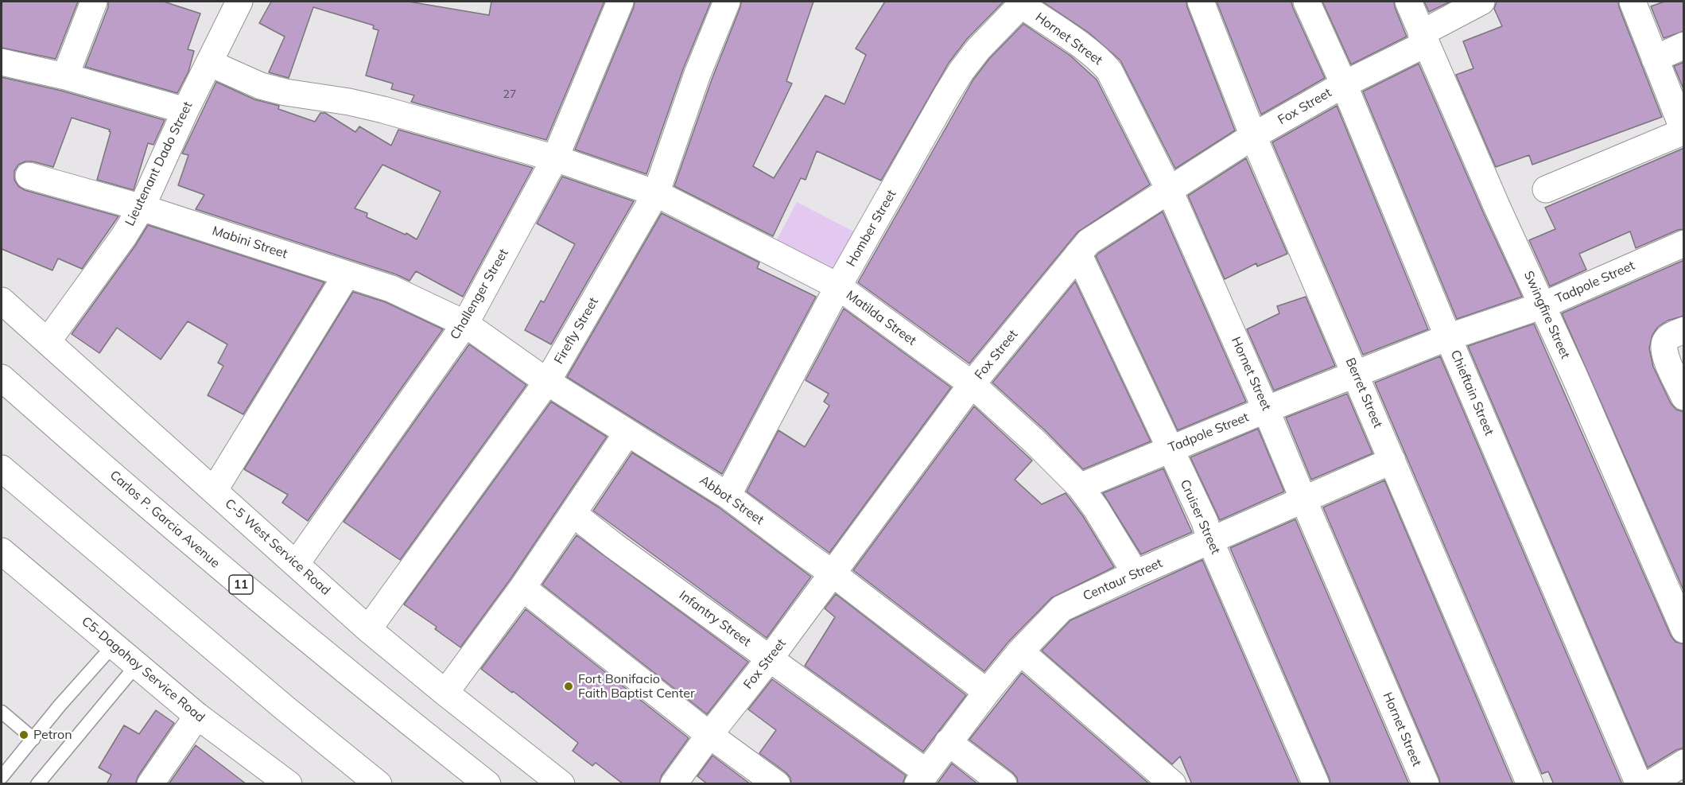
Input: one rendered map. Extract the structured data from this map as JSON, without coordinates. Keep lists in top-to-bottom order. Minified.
{"streets":{"street":["Hornet Street","Fox Street","Lieutenant Dado Street","Homber Street","Mabini Street","Tadpole Street","Challenger Street","Swingfire Street","Matilda Street","Firefly Street","Berret Street","Chieftain Street","Abbot Street","Cruiser Street","Carlos P. Garcia Avenue","C-5 West Service Road","Centaur Street","11","Infantry Street","C5-Dagohoy Service Road"]},"crossings":[["Hornet Street","Fox Street"],["Hornet Street","Homber Street"],["Hornet Street","Tadpole Street"],["Hornet Street","Centaur Street"],["Fox Street","Swingfire Street"],["Fox Street","Matilda Street"],["Fox Street","Berret Street"],["Fox Street","Chieftain Street"],["Fox Street","Abbot Street"],["Fox Street","Cruiser Street"],["Fox Street","Infantry Street"],["Lieutenant Dado Street","Mabini Street"],["Lieutenant Dado Street","Matilda Street"],["Lieutenant Dado Street","C-5 West Service Road"],["Homber Street","Matilda Street"],["Homber Street","Abbot Street"],["Mabini Street","Challenger Street"],["Mabini Street","Abbot Street"],["Tadpole Street","Swingfire Street"],["Tadpole Street","Matilda Street"],["Tadpole Street","Berret Street"],["Tadpole Street","Chieftain Street"],["Tadpole Street","Cruiser Street"],["Challenger Street","Matilda Street"],["Challenger Street","Abbot Street"],["Challenger Street","C-5 West Service Road"],["Matilda Street","Firefly Street"],["Matilda Street","Centaur Street"],["Firefly Street","Abbot Street"],["Firefly Street","C-5 West Service Road"],["Berret Street","Centaur Street"],["Abbot Street","Centaur Street"],["Cruiser Street","Centaur Street"],["Centaur Street","Infantry Street"]],"places":["Fort Bonifacio Faith Baptist Center","Petron"],"house_numbers":["27"]}
